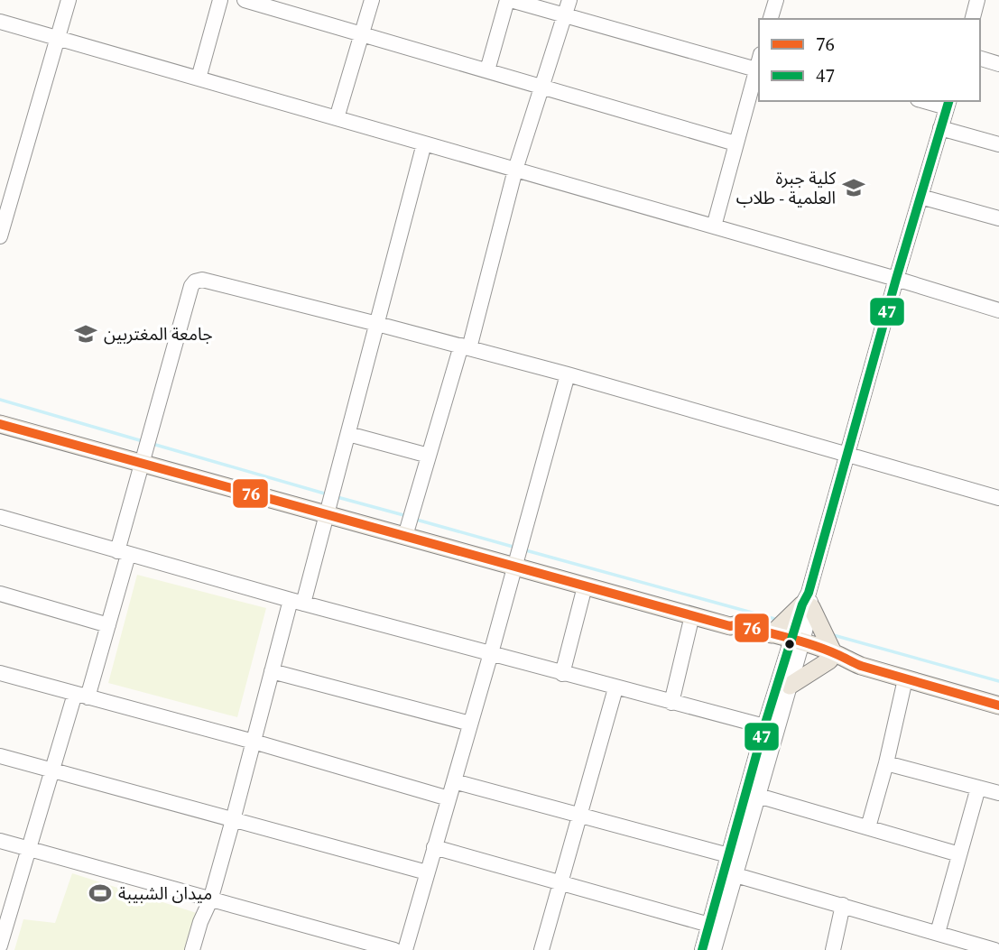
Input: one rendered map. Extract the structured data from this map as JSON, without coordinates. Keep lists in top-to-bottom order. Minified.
{"places":{"school or university":["كلية جبرة العلمية - طلاب","جامعة المغتربين"],"sports":["ميدان الشبيبة"]},"lines":["transit line 47","transit line 76"],"legend":["76","47"]}
